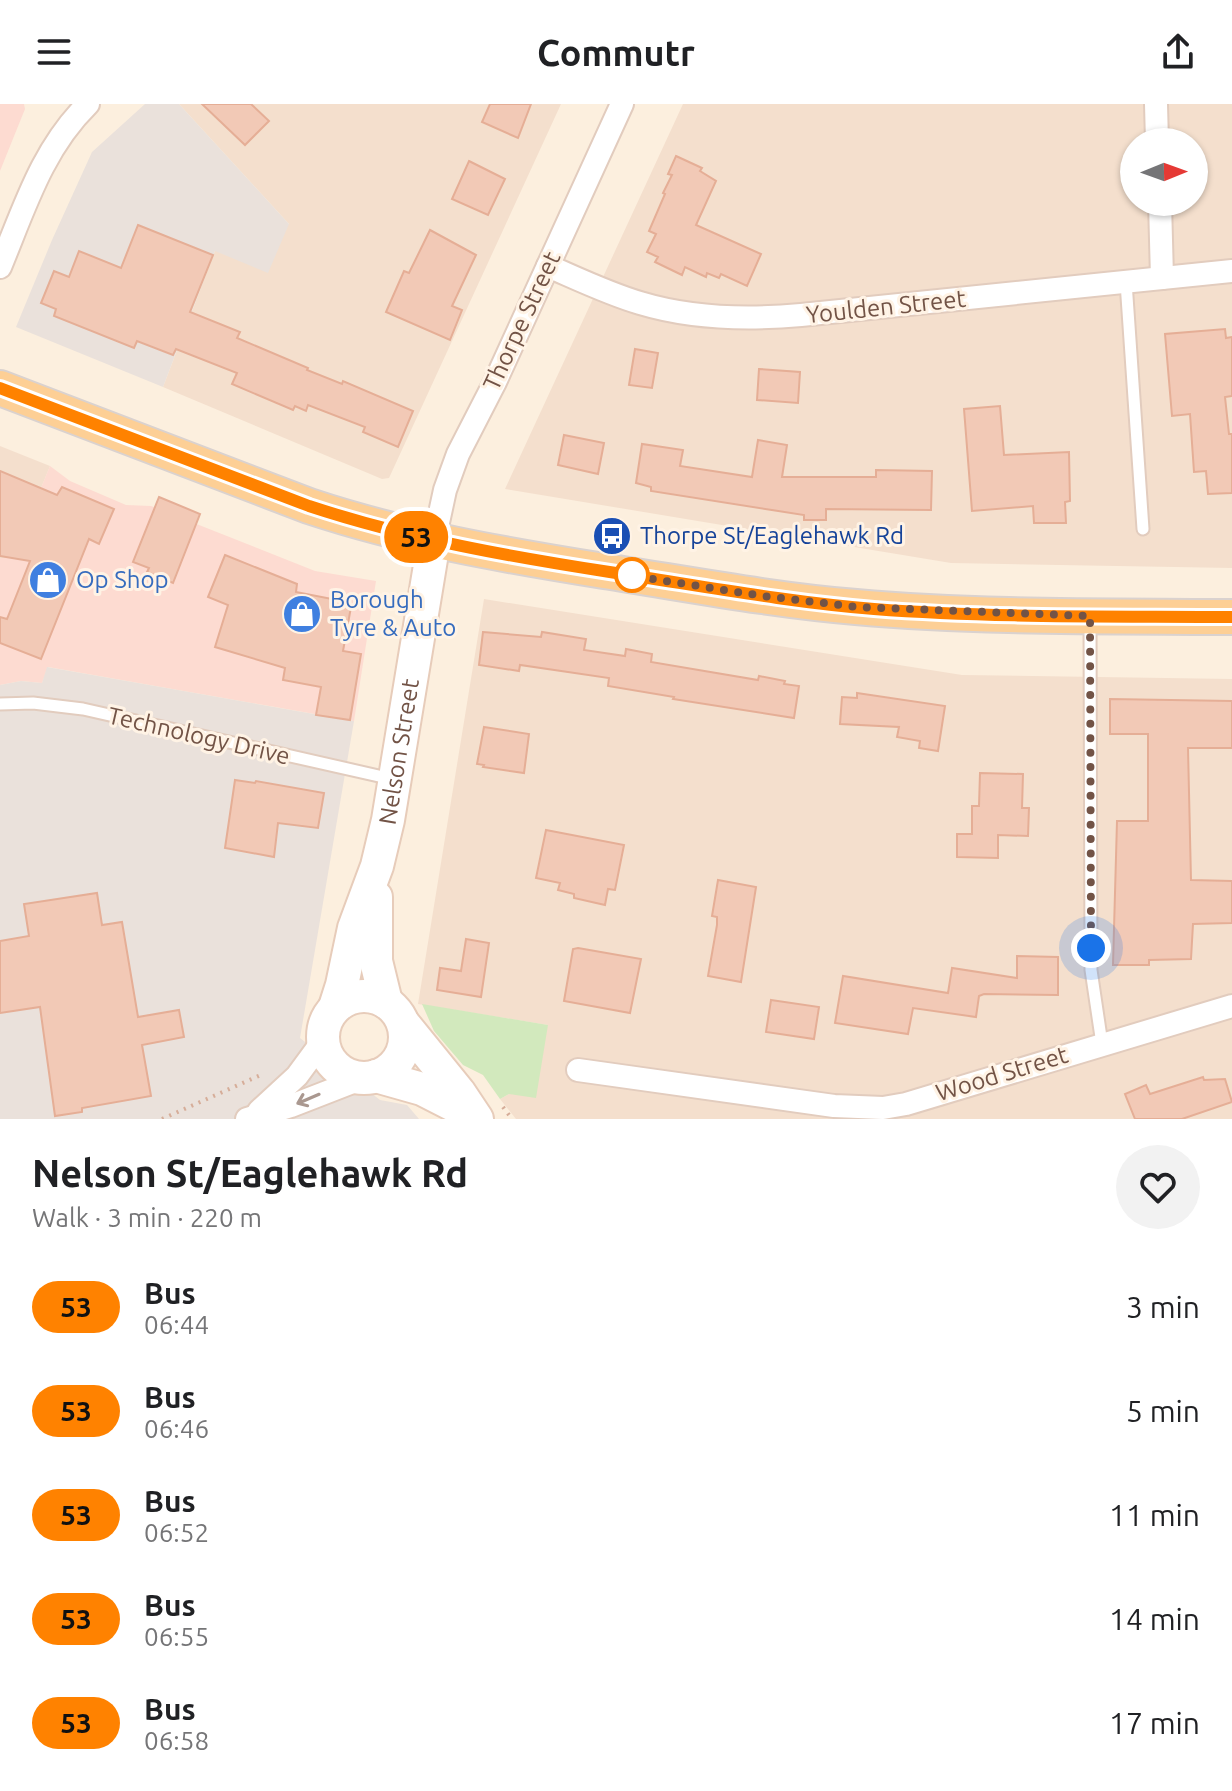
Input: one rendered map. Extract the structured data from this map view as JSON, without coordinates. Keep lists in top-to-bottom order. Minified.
{"streets":{"street":["Youlden Street","Thorpe Street","Nelson Street","Wood Street"],"lane":["Technology Drive"]},"crossings":[["Youlden Street","Thorpe Street"],["Thorpe Street","Nelson Street"],["Technology Drive","Nelson Street"]],"places":{"bus stop":["Thorpe St/Eaglehawk Rd"],"shop":["Op Shop","Borough Tyre & Auto"]},"lines":["bus line 53"],"north":"right","page":{"header":"Commutr","on_map":"53","heading":["Nelson St/Eaglehawk Rd","Walk · 3 min · 220 m"],"list":[{"mark":"53","name":"Bus","note":"06:44","value":"3 min"},{"mark":"53","name":"Bus","note":"06:46","value":"5 min"},{"mark":"53","name":"Bus","note":"06:52","value":"11 min"},{"mark":"53","name":"Bus","note":"06:55","value":"14 min"},{"mark":"53","name":"Bus","note":"06:58","value":"17 min"}]}}
